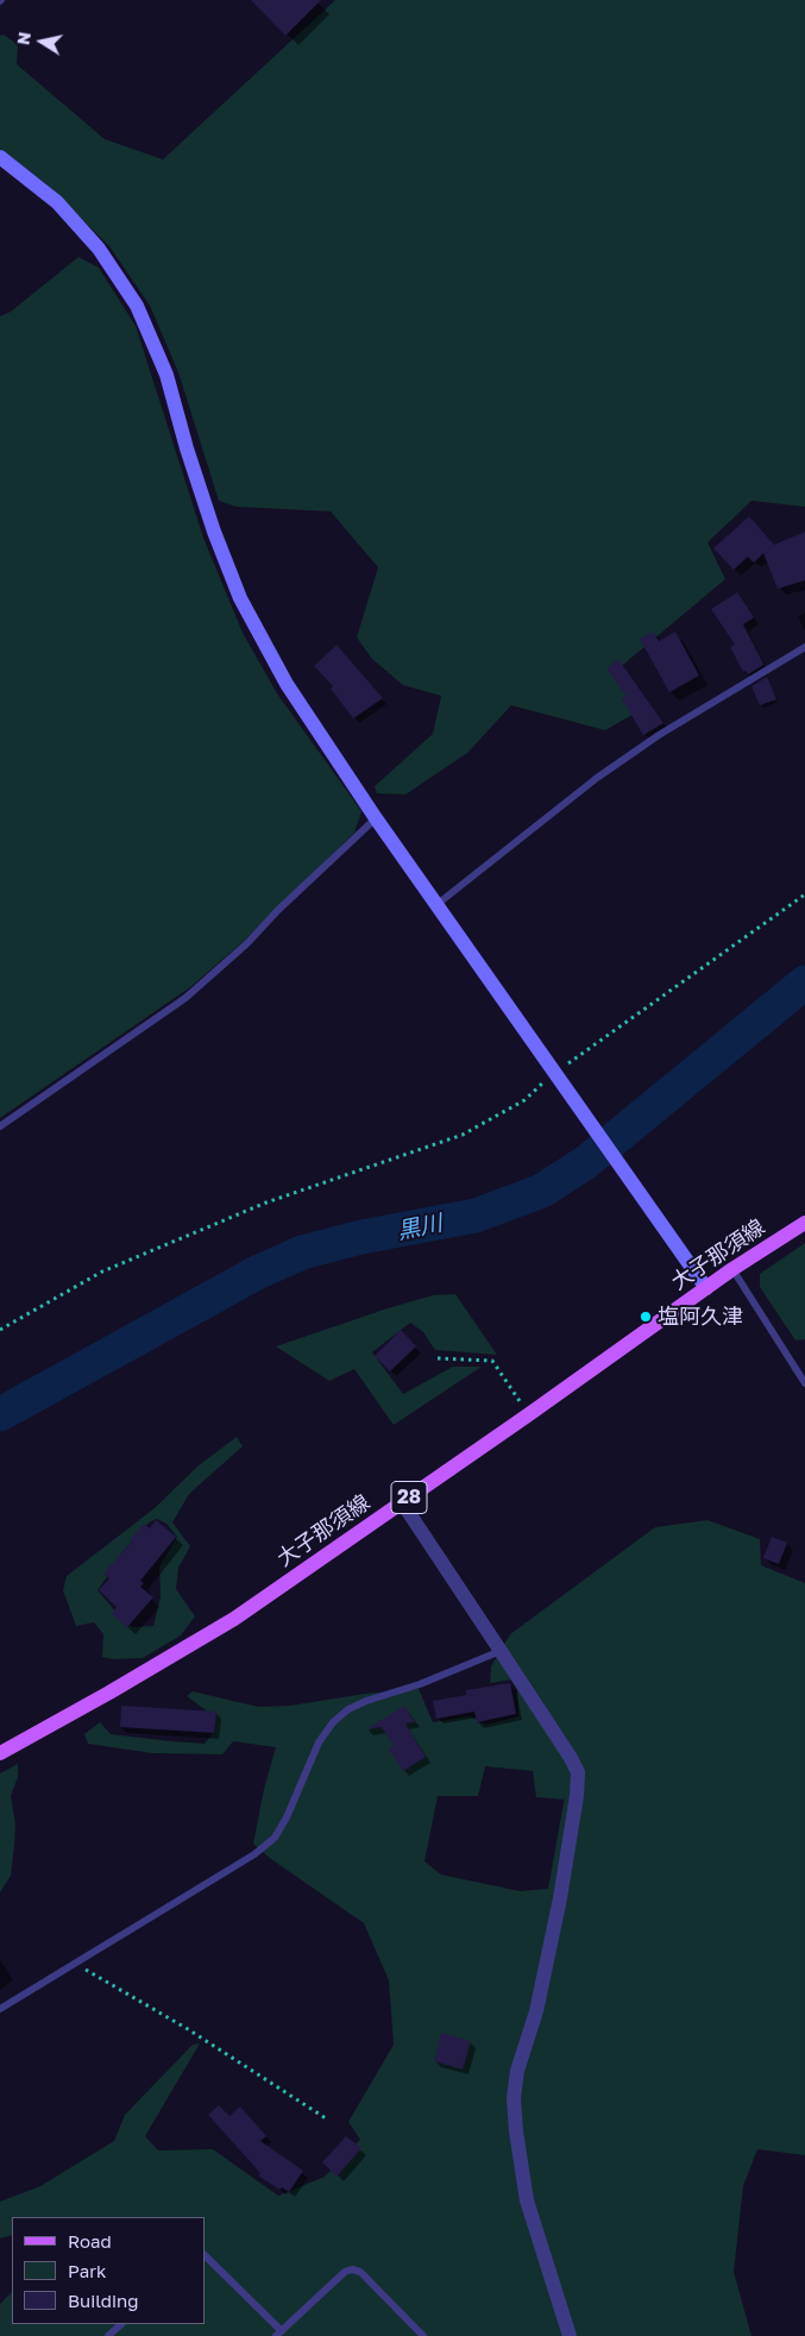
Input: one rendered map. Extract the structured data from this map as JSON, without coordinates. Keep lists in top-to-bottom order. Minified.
{"streets":{"main road":["大子那須線","28"]},"water":["黒川"],"places":["塩阿久津"],"legend":["Road","Park","Building"],"north":"left"}
